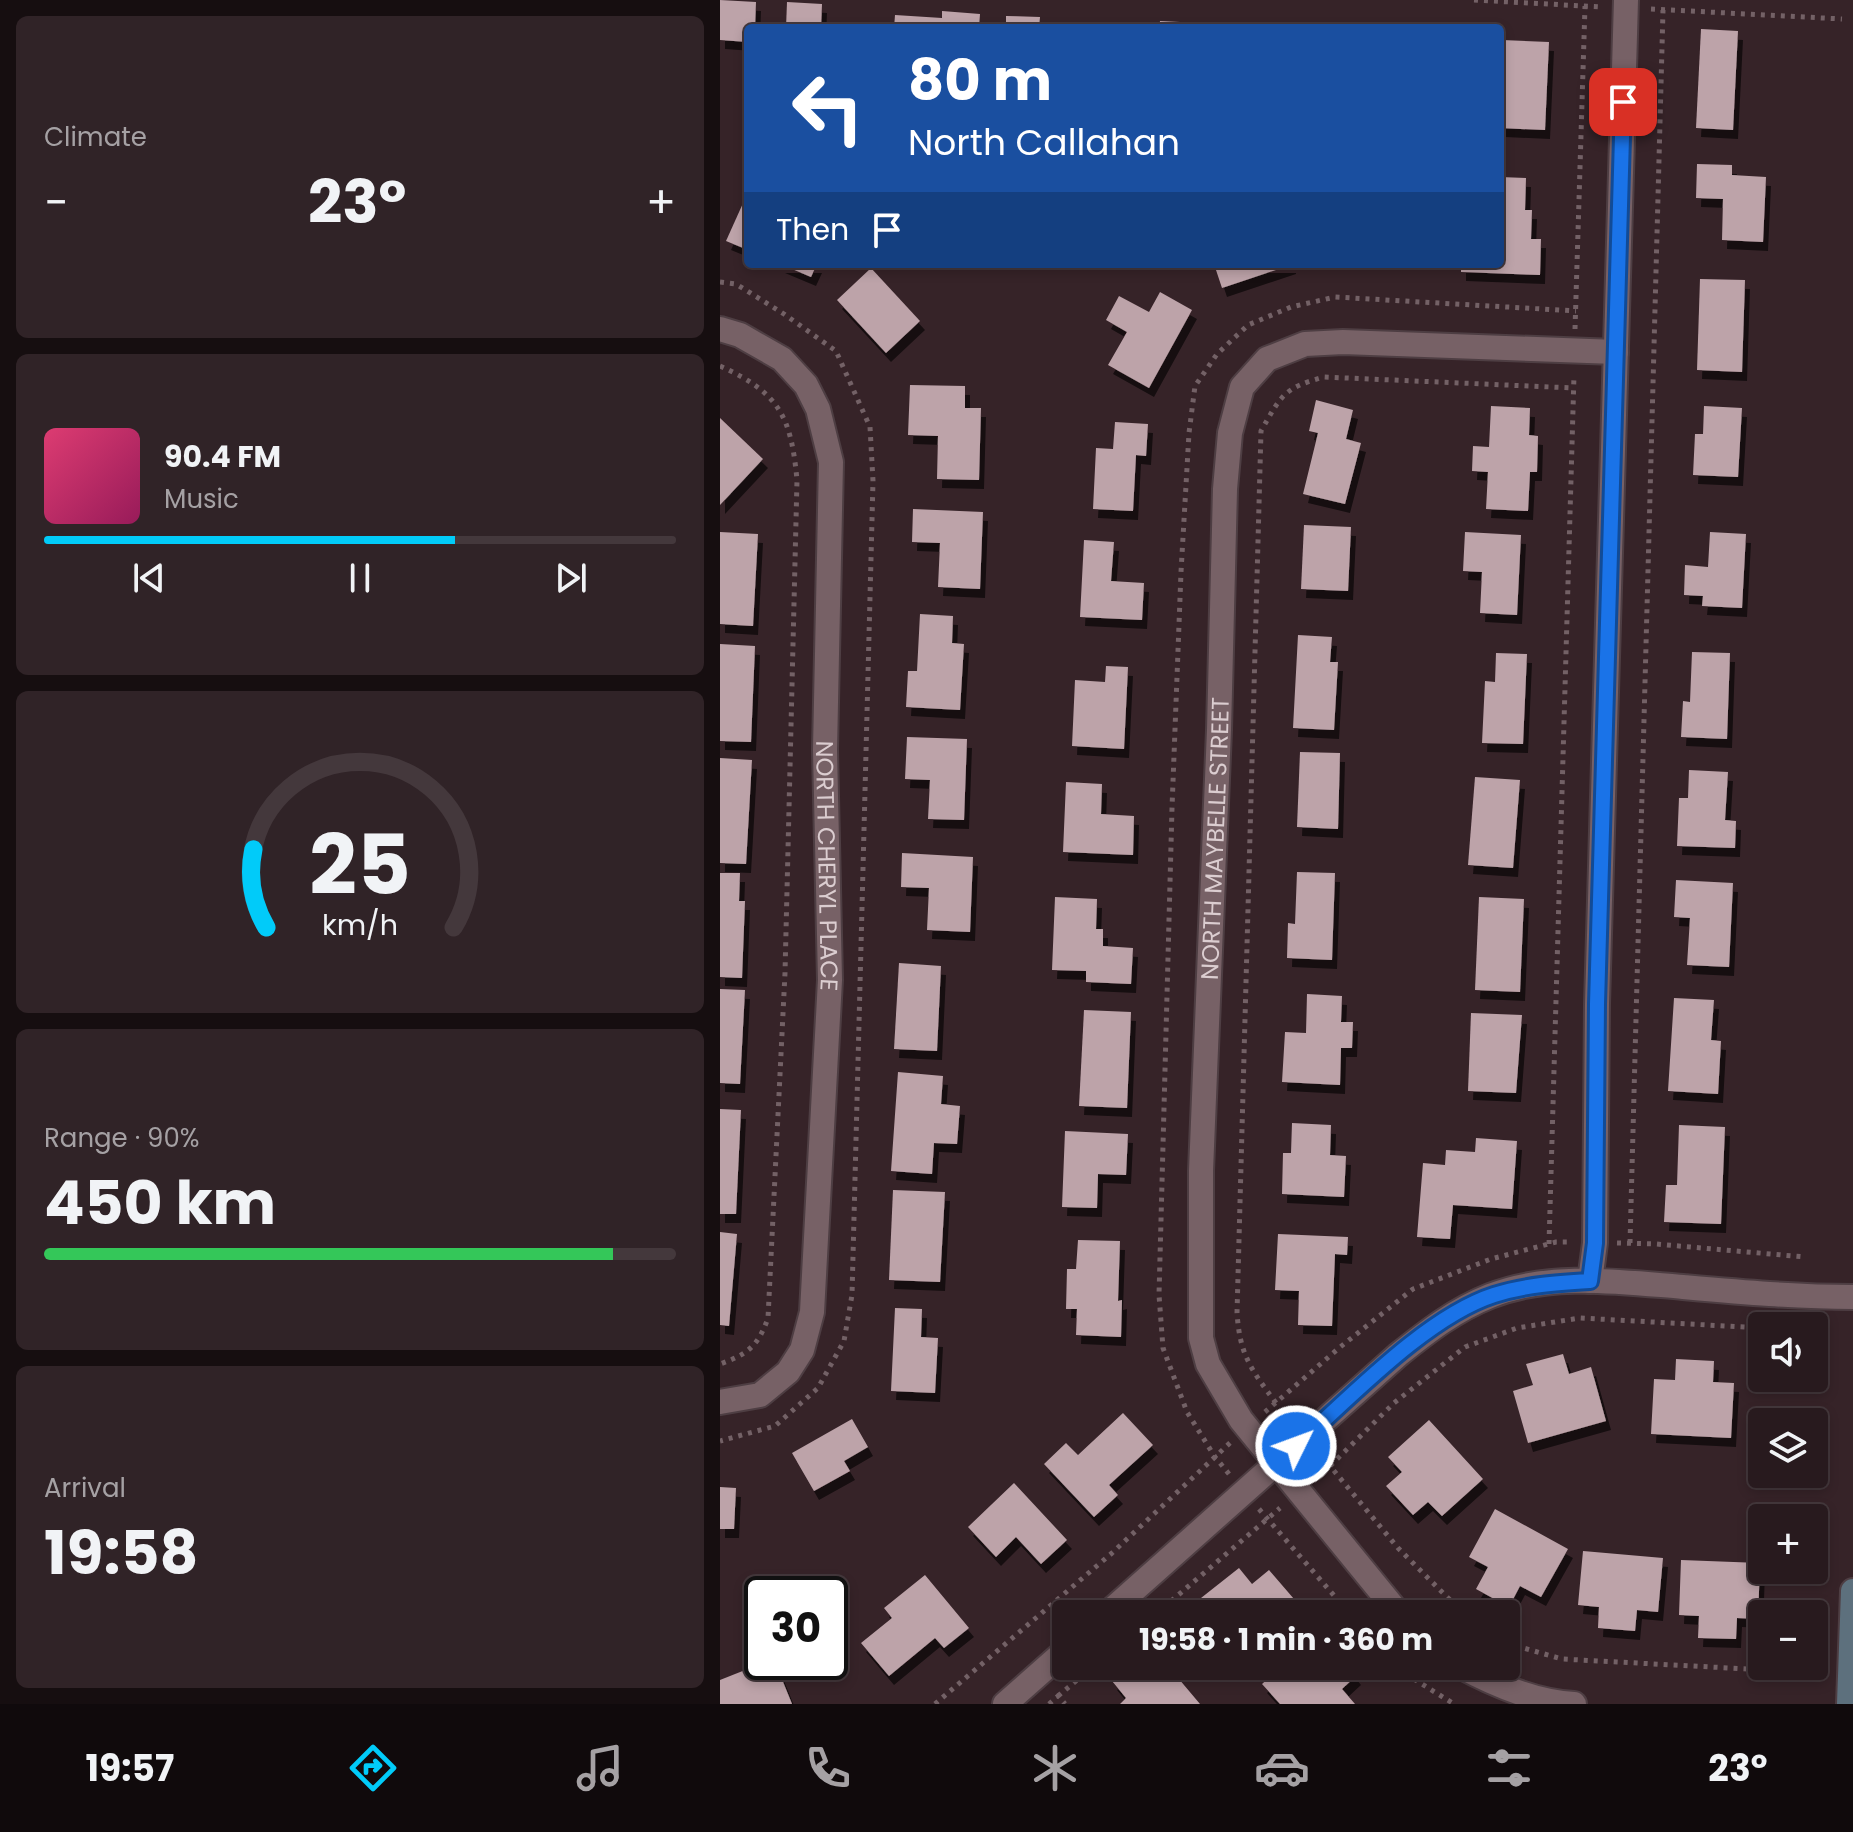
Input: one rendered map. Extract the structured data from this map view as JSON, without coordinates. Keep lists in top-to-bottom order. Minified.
{"streets":{"street":["NORTH MAYBELLE STREET","NORTH CHERYL PLACE"]},"page":{"tile":["Climate",["Range · 90%","450 km"],["Arrival","19:58"]],"turn":["80 m","North Callahan"],"heat":["−","23°","+"],"then":"Then","song":["90.4 FM","Music"],"map_buttons":["+","−"],"limit":"30","trip":"19:58 · 1 min · 360 m","tabs":["19:57","23°"],"gauge":["25","km/h"]}}
